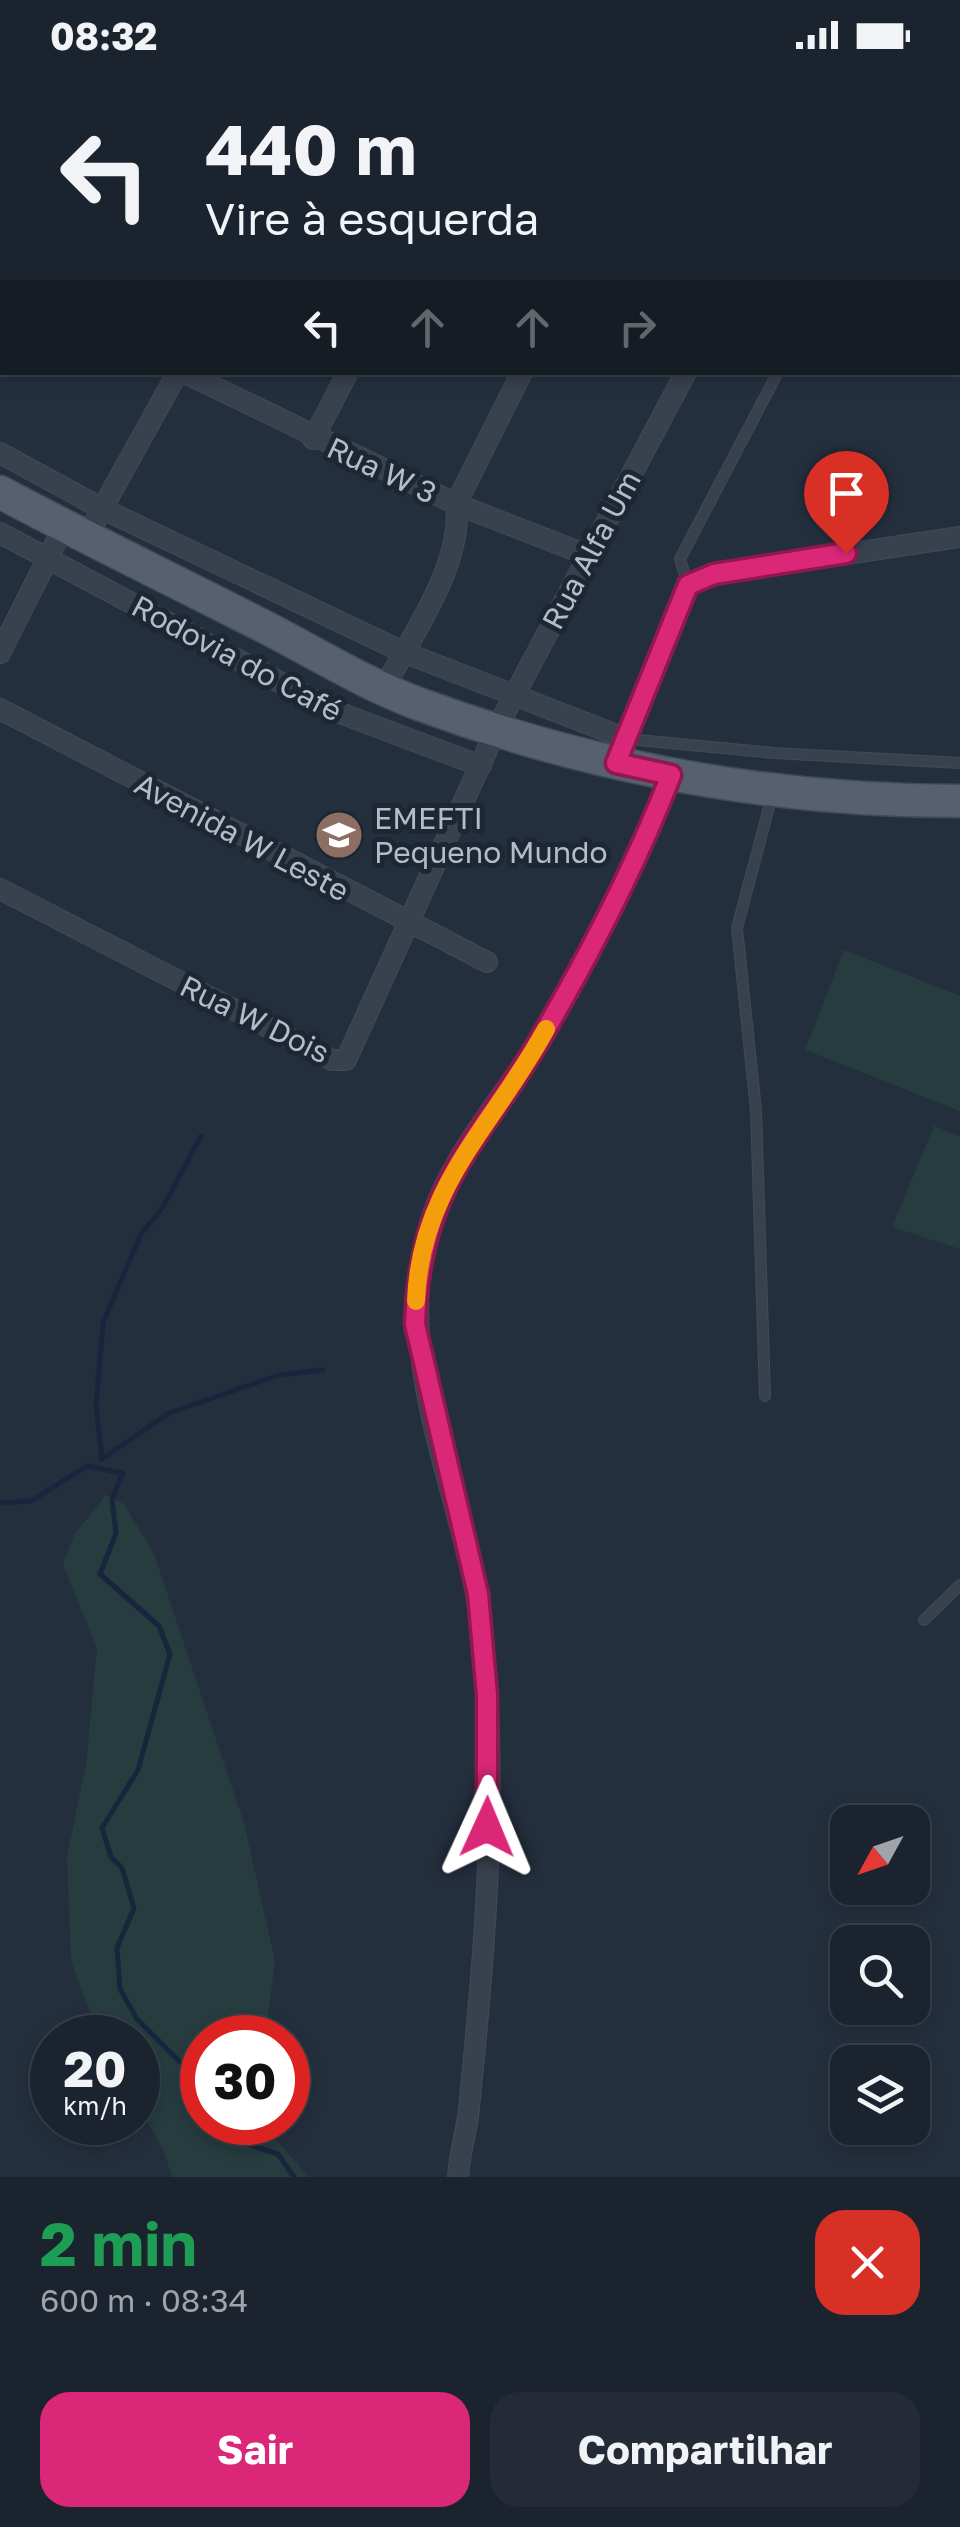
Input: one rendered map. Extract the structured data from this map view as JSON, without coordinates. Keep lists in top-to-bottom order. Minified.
{"streets":{"street":["Rua W 3","Rua Alfa Um","Rodovia do Café","Avenida W Leste","Rua W Dois"]},"crossings":[["Rua W 3","Rua Alfa Um"],["Rua Alfa Um","Rua W Dois"],["Rodovia do Café","Rua W Dois"],["Avenida W Leste","Rua W Dois"]],"places":{"school or university":["EMEFTI Pequeno Mundo"]},"north":"bottom left","page":{"status":"08:32","turn":["440 m","Vire à esquerda"],"speed":"20 km/h","limit":"30","heading":["2 min","600 m · 08:34"],"buttons":["Sair","Compartilhar"]}}
